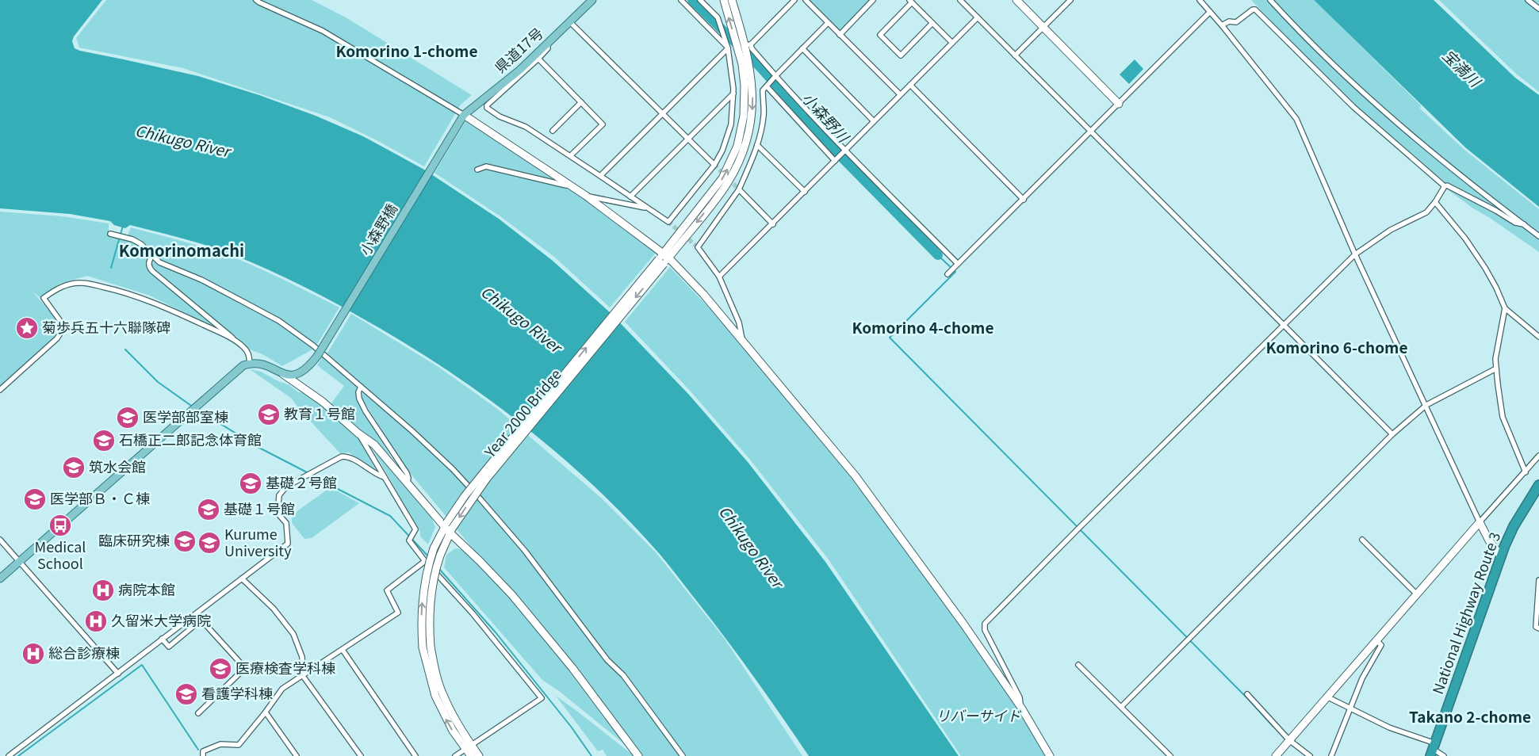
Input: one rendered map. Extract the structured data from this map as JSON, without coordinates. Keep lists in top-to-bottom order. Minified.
{"streets":{"highway":["National Highway Route 3"],"main road":["県道17号","小森野橋"],"street":["Year 2000 Bridge"]},"crossings":[["県道17号","小森野橋"]],"districts":["Komorino 1-chome","Komorinomachi","Komorino 4-chome","Komorino 6-chome","Takano 2-chome"],"water":["宝満川","小森野川","Chikugo River"],"parks":["リバーサイド"],"places":{"place":["菊歩兵五十六聯隊碑"],"school or university":["教育１号館","医学部部室棟","石橋正二郎記念体育館","筑水会館","基礎２号館","医学部Ｂ・Ｃ棟","基礎１号館","臨床研究棟","Kurume University","医療検査学科棟","看護学科棟"],"bus stop":["Medical School"],"hospital":["病院本館","久留米大学病院","総合診療棟"]}}
